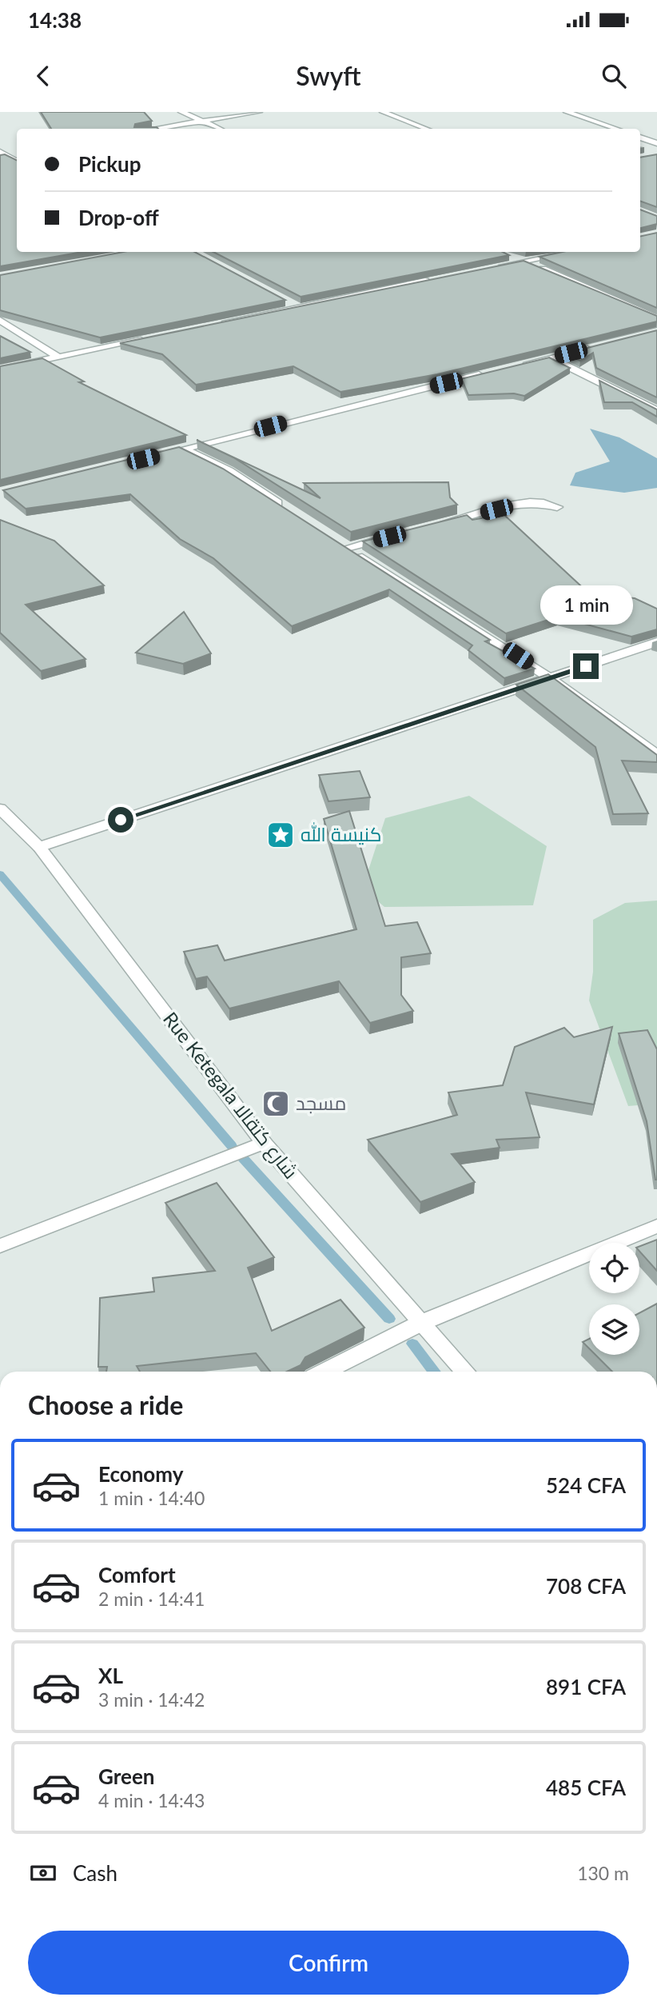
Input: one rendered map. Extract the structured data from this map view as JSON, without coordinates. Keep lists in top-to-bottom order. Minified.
{"streets":{"street":["Rue Ketegala شارع كتقالا"]},"places":{"place":["كنيسة الله"],"mosque":["مسجد"]},"page":{"status":"14:38","header":"Swyft","banner":["Pickup","Drop-off"],"bubble":"1 min","heading":"Choose a ride","list":[{"name":"Economy","note":"1 min · 14:40","value":"524 CFA"},{"name":"Comfort","note":"2 min · 14:41","value":"708 CFA"},{"name":"XL","note":"3 min · 14:42","value":"891 CFA"},{"name":"Green","note":"4 min · 14:43","value":"485 CFA"}],"pay":["Cash","130 m"],"buttons":"Confirm"}}
